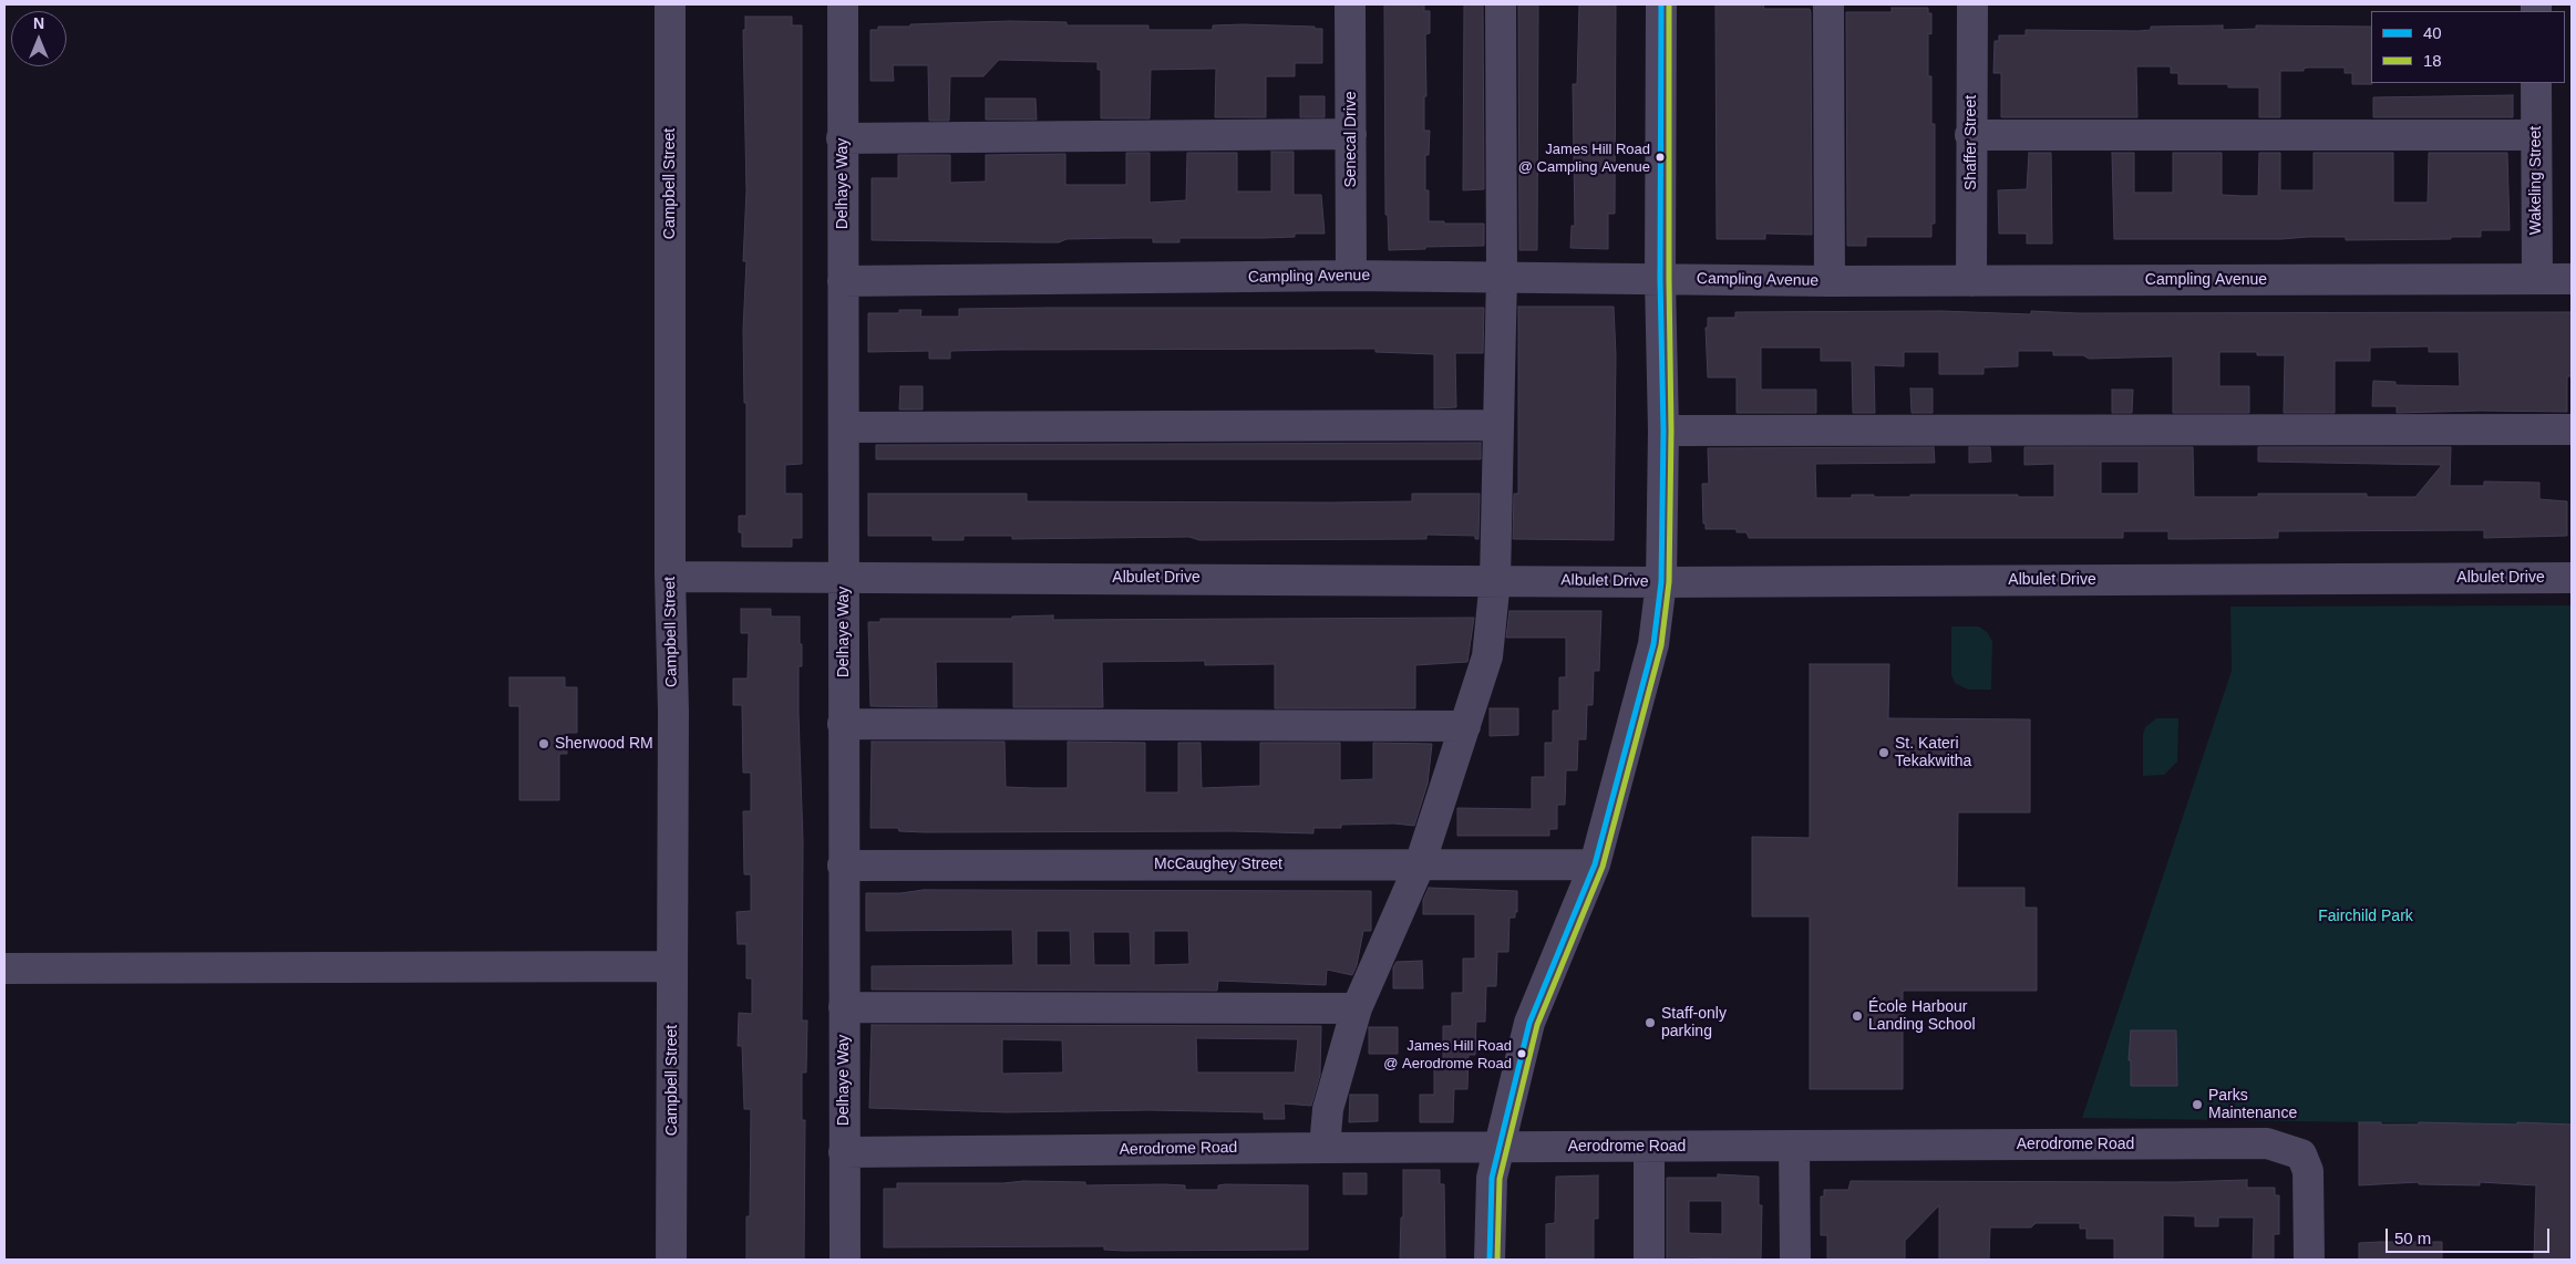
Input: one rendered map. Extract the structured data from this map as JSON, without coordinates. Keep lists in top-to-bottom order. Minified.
{"streets":{"street":["Senecal Drive","Shaffer Street","Wakeling Street","Campbell Street","Delhaye Way","Campling Avenue","Albulet Drive","McCaughey Street","Aerodrome Road"]},"crossings":[["Senecal Drive","Campling Avenue"],["Shaffer Street","Campling Avenue"],["Wakeling Street","Campling Avenue"],["Campbell Street","Albulet Drive"],["Delhaye Way","Campling Avenue"],["Delhaye Way","Albulet Drive"],["Delhaye Way","McCaughey Street"],["Delhaye Way","Aerodrome Road"]],"parks":["Fairchild Park"],"places":["James Hill Road @ Campling Avenue","Sherwood RM","St. Kateri Tekakwitha","École Harbour Landing School","Staff-only parking","James Hill Road @ Aerodrome Road","Parks Maintenance"],"lines":["transit line 40","transit line 18"],"legend":["40","18"],"scale_bar":"50 m","north":"top"}
